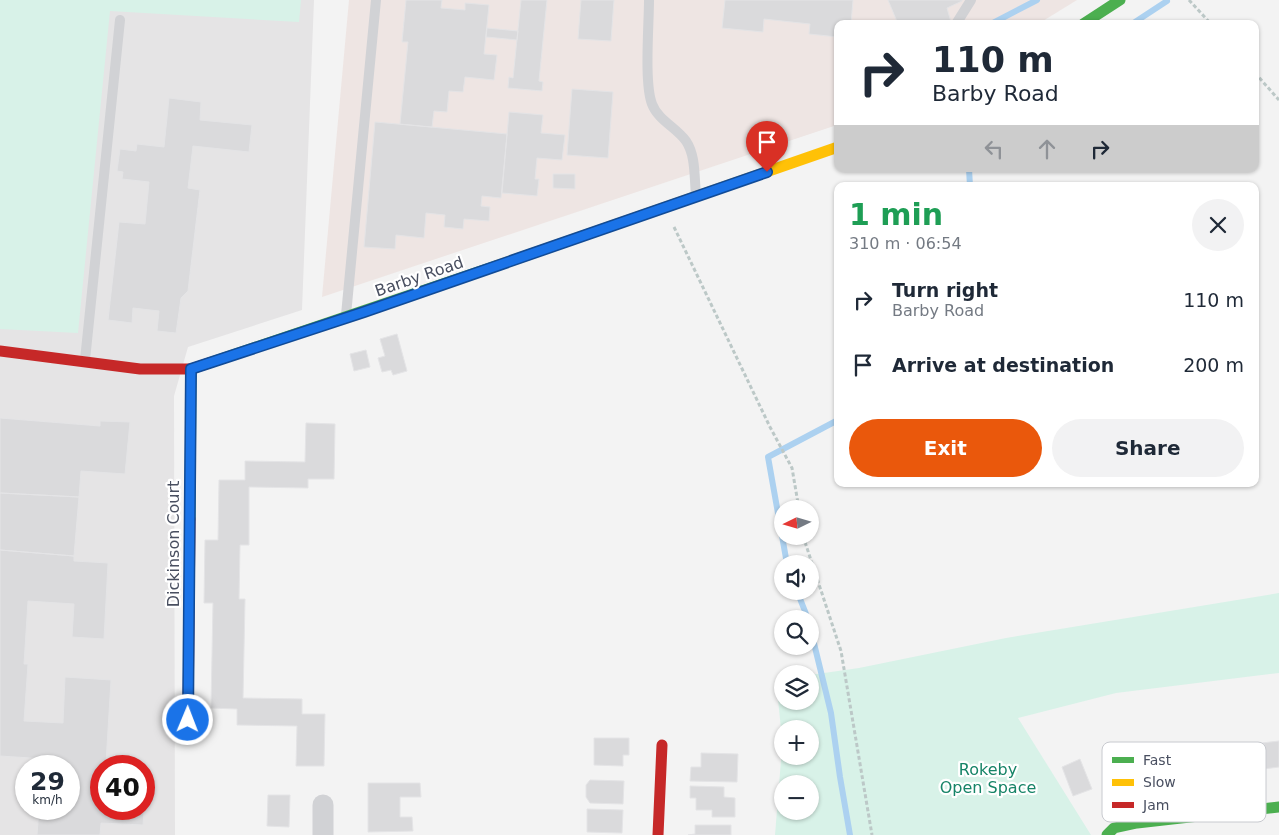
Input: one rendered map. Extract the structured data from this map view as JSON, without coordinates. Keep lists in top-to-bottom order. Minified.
{"streets":{"street":["Barby Road","Dickinson Court"]},"crossings":[["Barby Road","Dickinson Court"]],"parks":["Rokeby Open Space"],"legend":["Fast","Slow","Jam"],"north":"left","page":{"turn":["110 m","Barby Road"],"heading":["1 min","310 m · 06:54"],"list":[{"name":"Turn right","note":"Barby Road","value":"110 m"},{"name":"Arrive at destination","value":"200 m"}],"buttons":["Exit","Share"],"map_buttons":["+","−"],"speed":"29 km/h","limit":"40"}}
